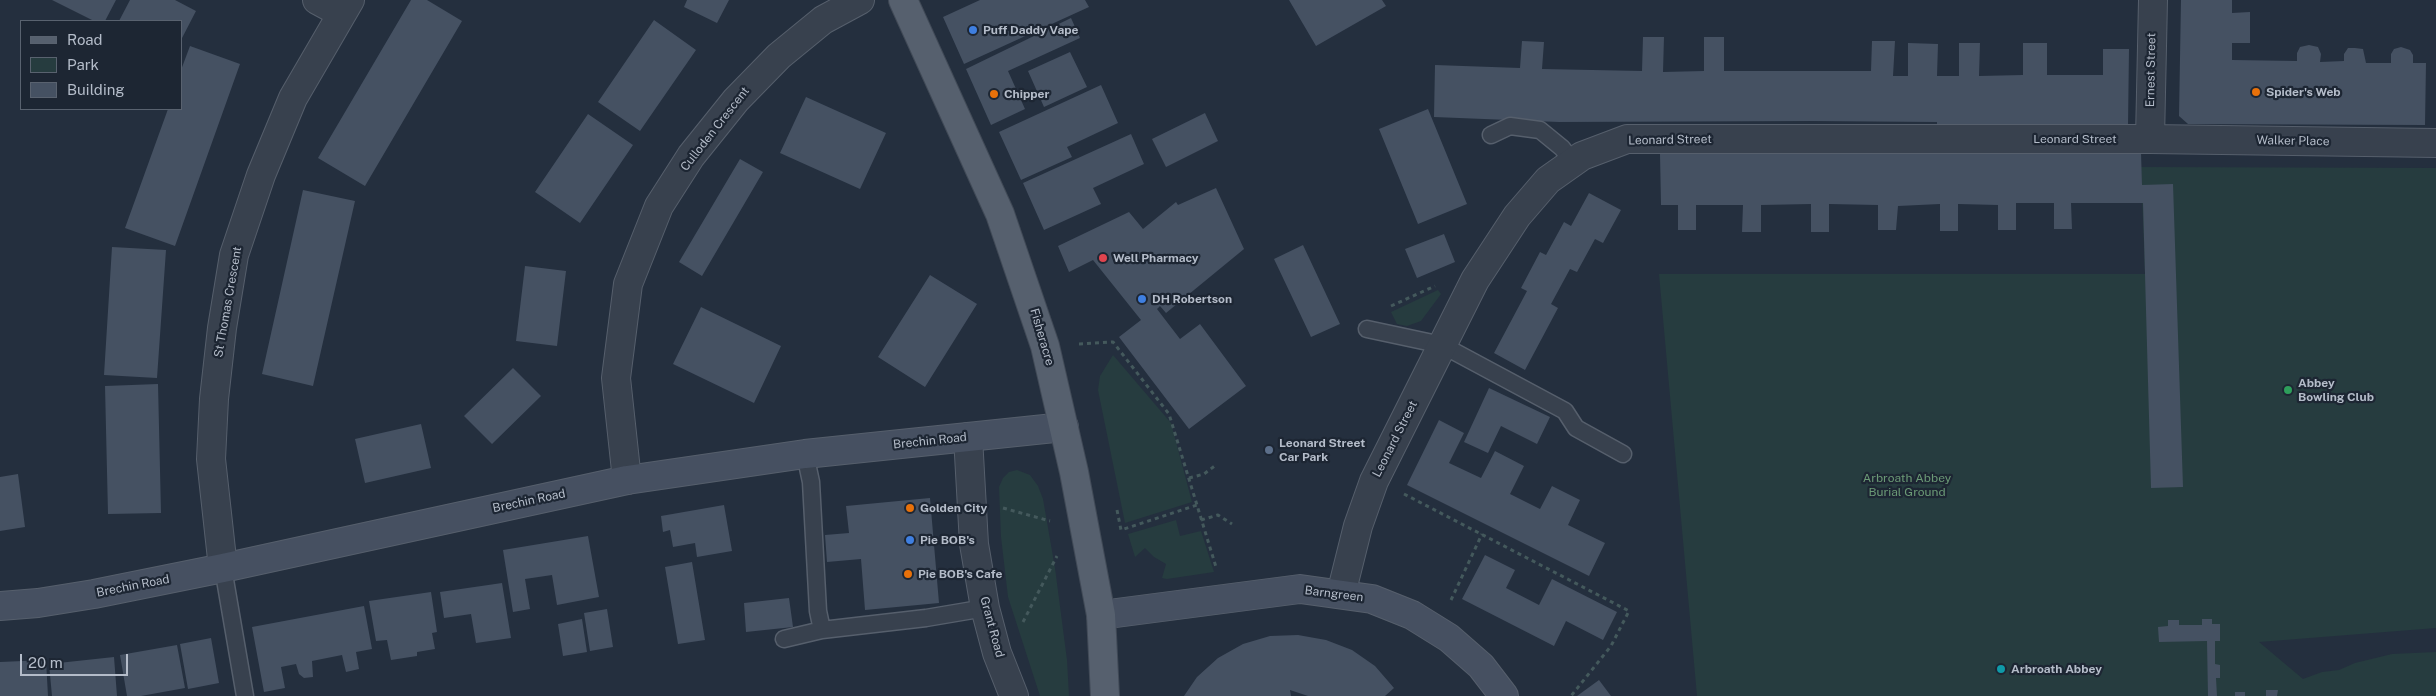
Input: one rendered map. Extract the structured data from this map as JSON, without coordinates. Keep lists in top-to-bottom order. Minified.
{"streets":{"main road":["Fisheracre"],"street":["Ernest Street","Culloden Crescent","Leonard Street","Walker Place","St Thomas Crescent","Brechin Road","Barngreen","Grant Road"]},"crossings":[["Ernest Street","Leonard Street"],["Ernest Street","Walker Place"],["Culloden Crescent","Brechin Road"],["Leonard Street","Walker Place"],["Leonard Street","Barngreen"],["St Thomas Crescent","Brechin Road"],["Fisheracre","Brechin Road"],["Fisheracre","Barngreen"],["Brechin Road","Grant Road"]],"parks":["Arbroath Abbey Burial Ground"],"places":["Puff Daddy Vape","Spider's Web","Chipper","Well Pharmacy","DH Robertson","Abbey Bowling Club","Leonard Street Car Park","Golden City","Pie BOB's","Pie BOB's Cafe","Arbroath Abbey"],"legend":["Road","Park","Building"],"scale_bar":"20 m"}
